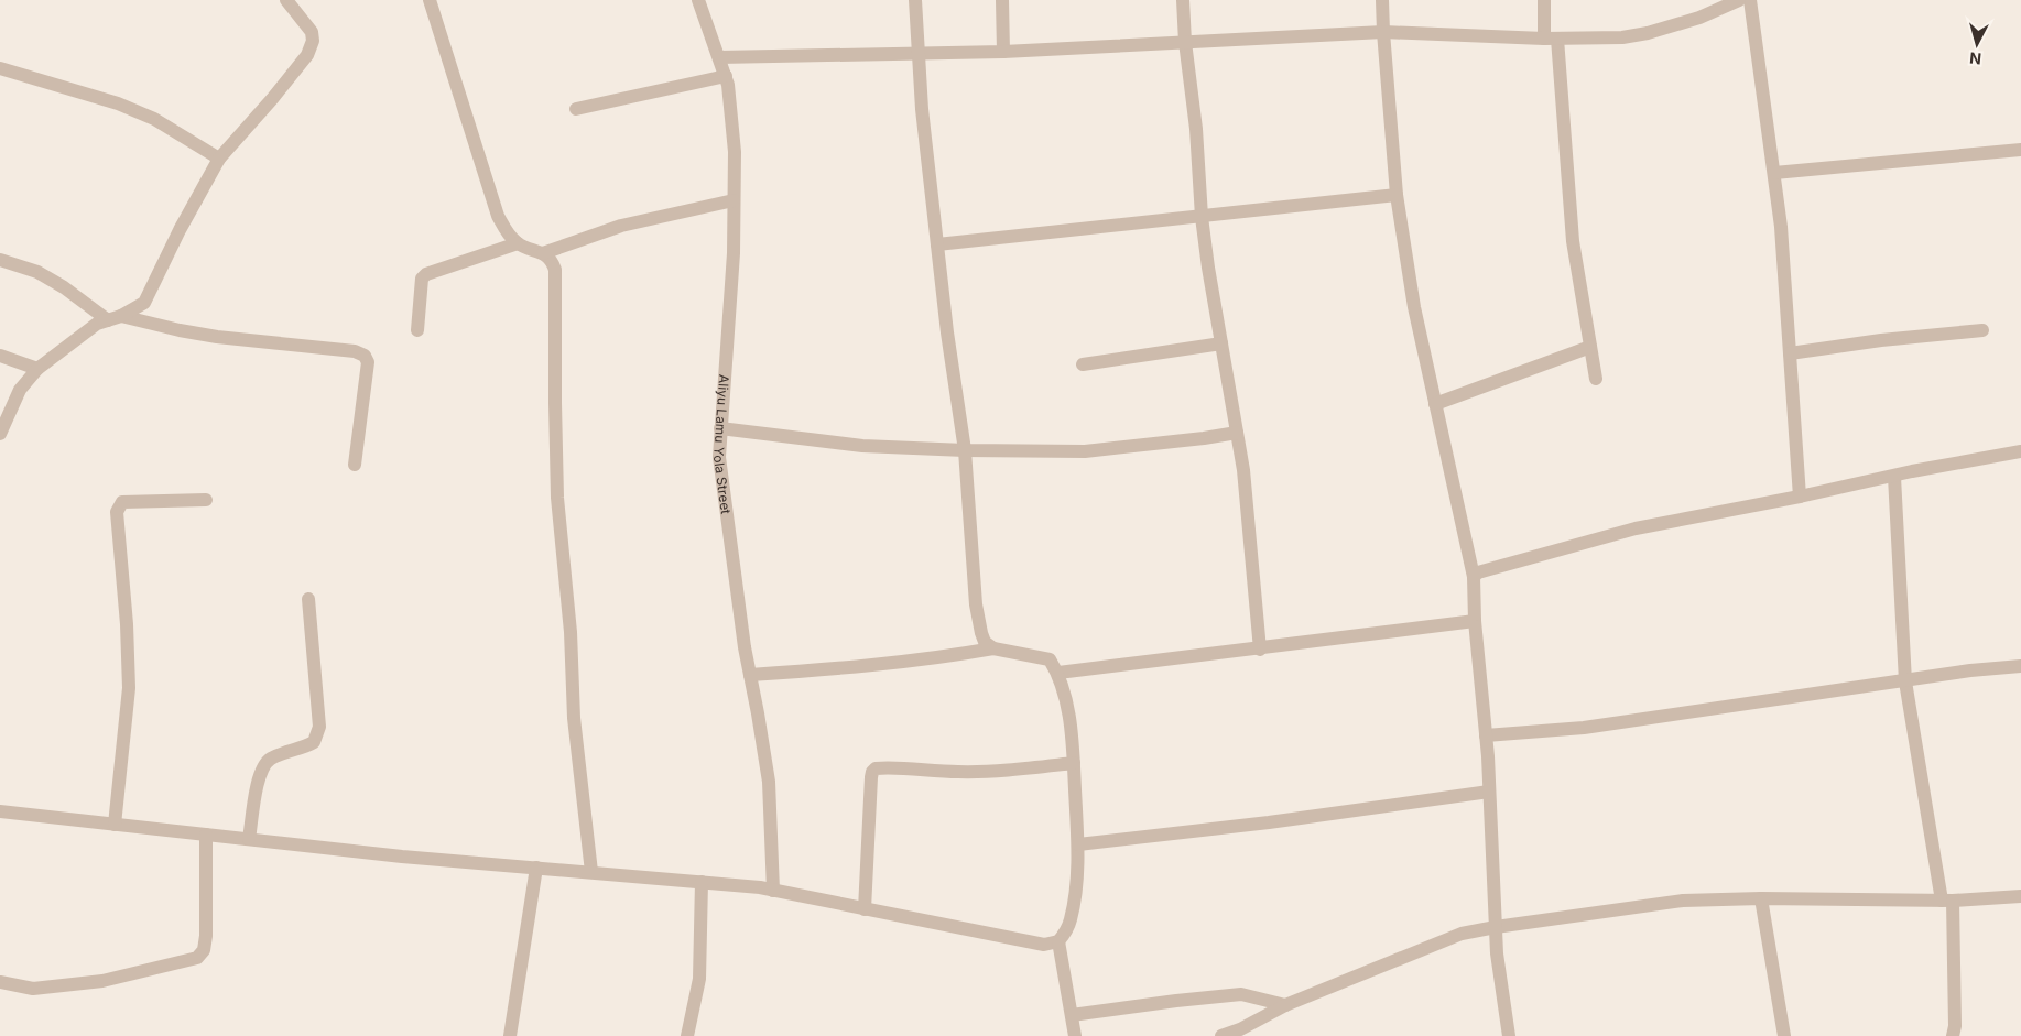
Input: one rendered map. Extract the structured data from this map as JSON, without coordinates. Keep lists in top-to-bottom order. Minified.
{"streets":{"street":["Aliyu Lamu Yola Street"]},"north":"bottom"}
